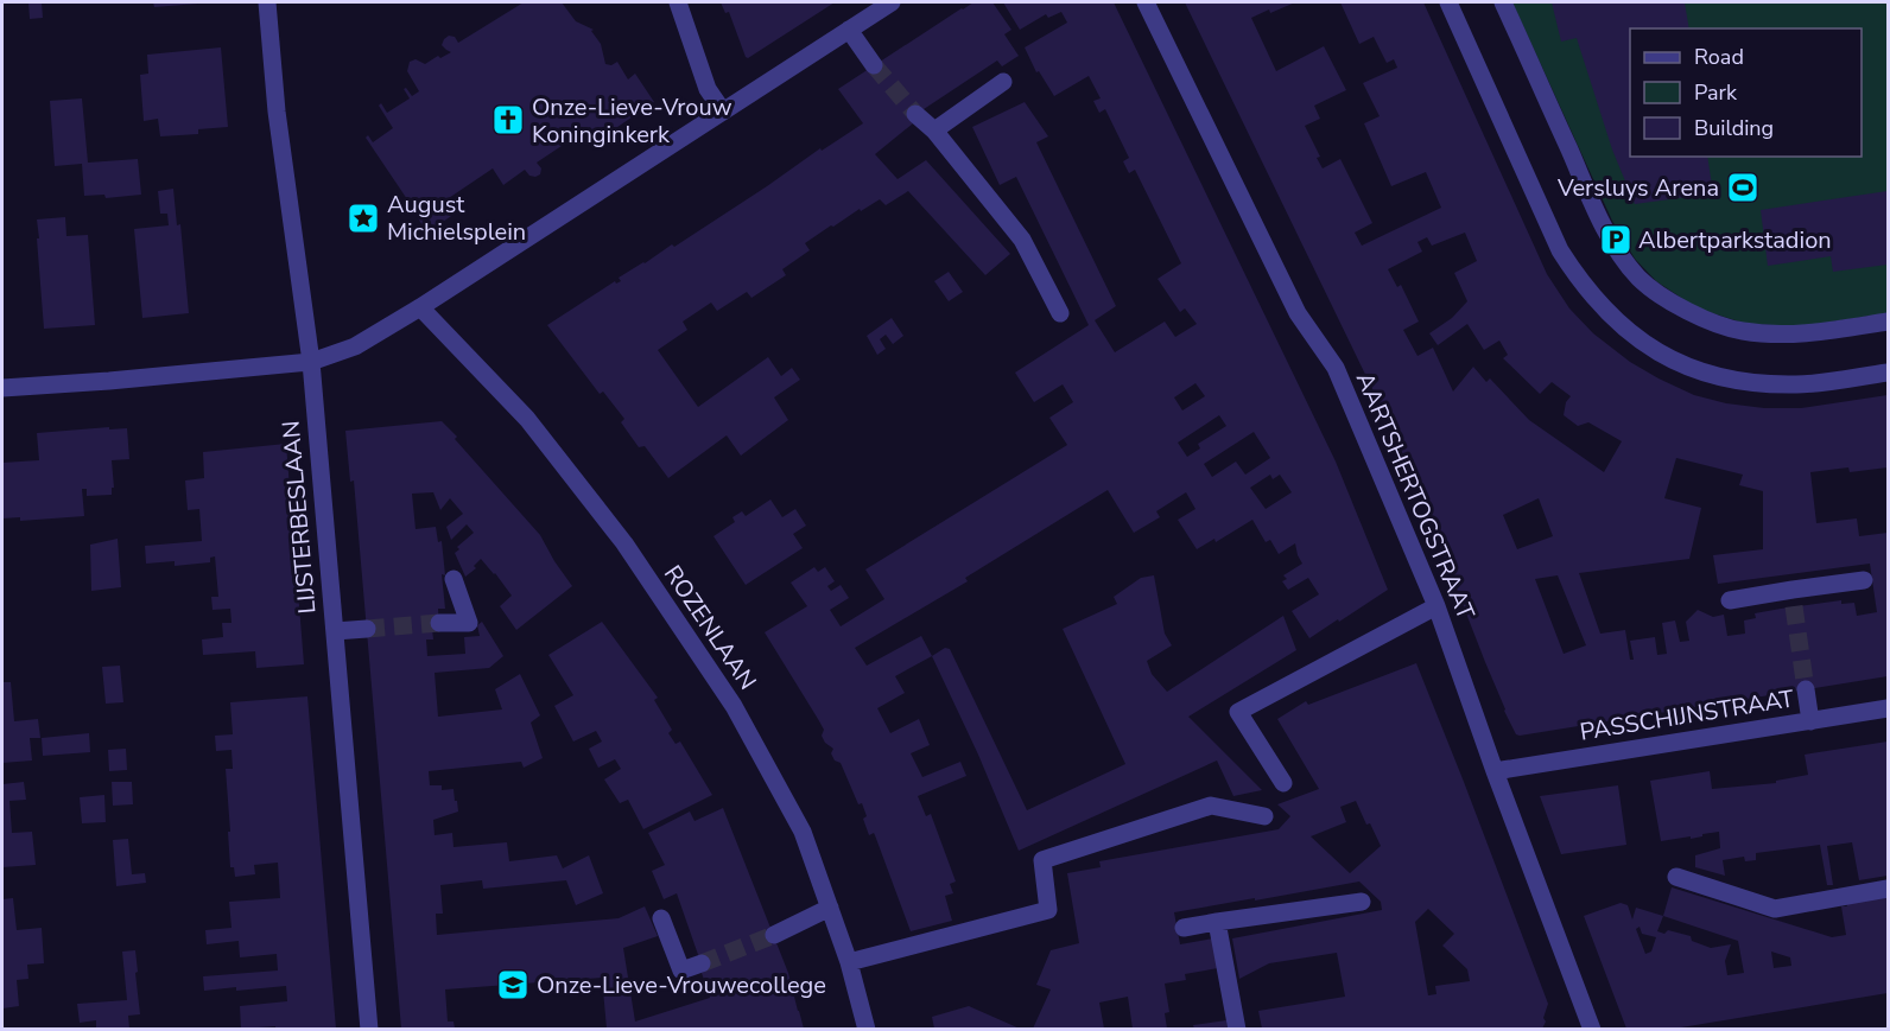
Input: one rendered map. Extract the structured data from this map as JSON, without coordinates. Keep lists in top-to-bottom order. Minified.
{"streets":{"street":["AARTSHERTOGSTRAAT","LIJSTERBESLAAN","ROZENLAAN","PASSCHIJNSTRAAT"]},"crossings":[["AARTSHERTOGSTRAAT","PASSCHIJNSTRAAT"]],"places":{"church":["Onze-Lieve-Vrouw Koninginkerk"],"sports":["Versluys Arena"],"place":["August Michielsplein"],"parking":["Albertparkstadion"],"school or university":["Onze-Lieve-Vrouwecollege"]},"legend":["Road","Park","Building"]}
